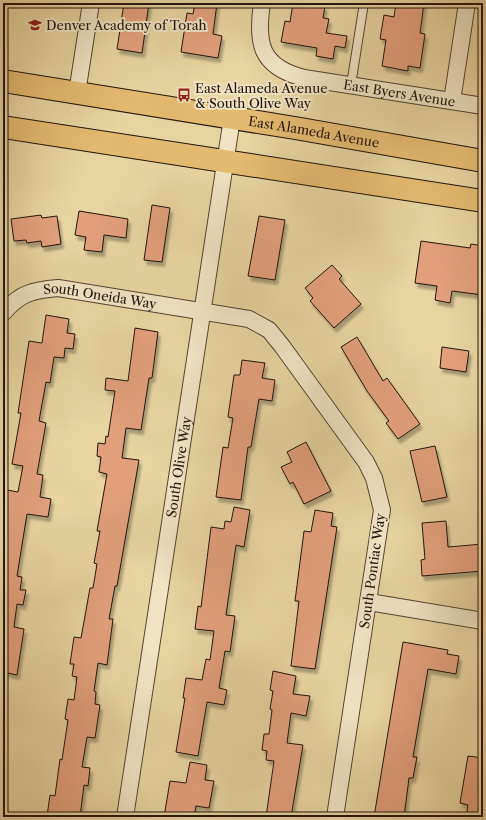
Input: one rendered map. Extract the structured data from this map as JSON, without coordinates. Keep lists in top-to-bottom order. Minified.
{"streets":{"main road":["East Alameda Avenue"],"street":["East Byers Avenue","South Oneida Way","South Olive Way","South Pontiac Way"]},"crossings":[["East Alameda Avenue","South Olive Way"],["South Oneida Way","South Olive Way"],["South Oneida Way","South Pontiac Way"],["South Olive Way","South Pontiac Way"]],"places":{"school or university":["Denver Academy of Torah"],"bus stop":["East Alameda Avenue & South Olive Way"]}}
